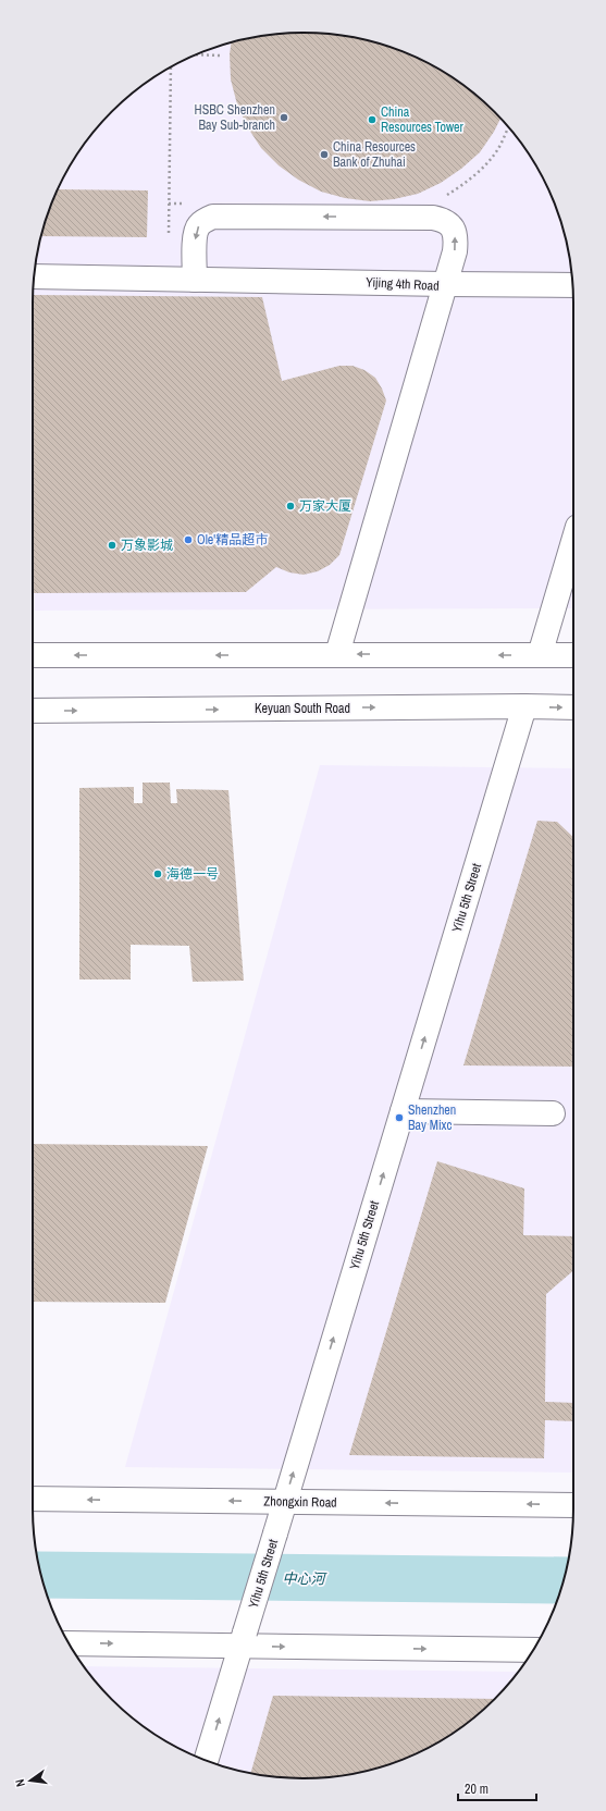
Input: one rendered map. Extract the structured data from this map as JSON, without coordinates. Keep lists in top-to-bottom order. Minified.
{"streets":{"street":["Yijing 4th Road","Keyuan South Road","Yihu 5th Street","Zhongxin Road"]},"crossings":[["Keyuan South Road","Yihu 5th Street"],["Yihu 5th Street","Zhongxin Road"]],"one_way":["Yihu 5th Street"],"water":["中心河"],"places":["HSBC Shenzhen Bay Sub-branch","China Resources Tower","China Resources Bank of Zhuhai","万家大厦","Ole'精品超市","万象影城","海德一号","Shenzhen Bay Mixc"],"scale_bar":"20 m","north":"left"}
